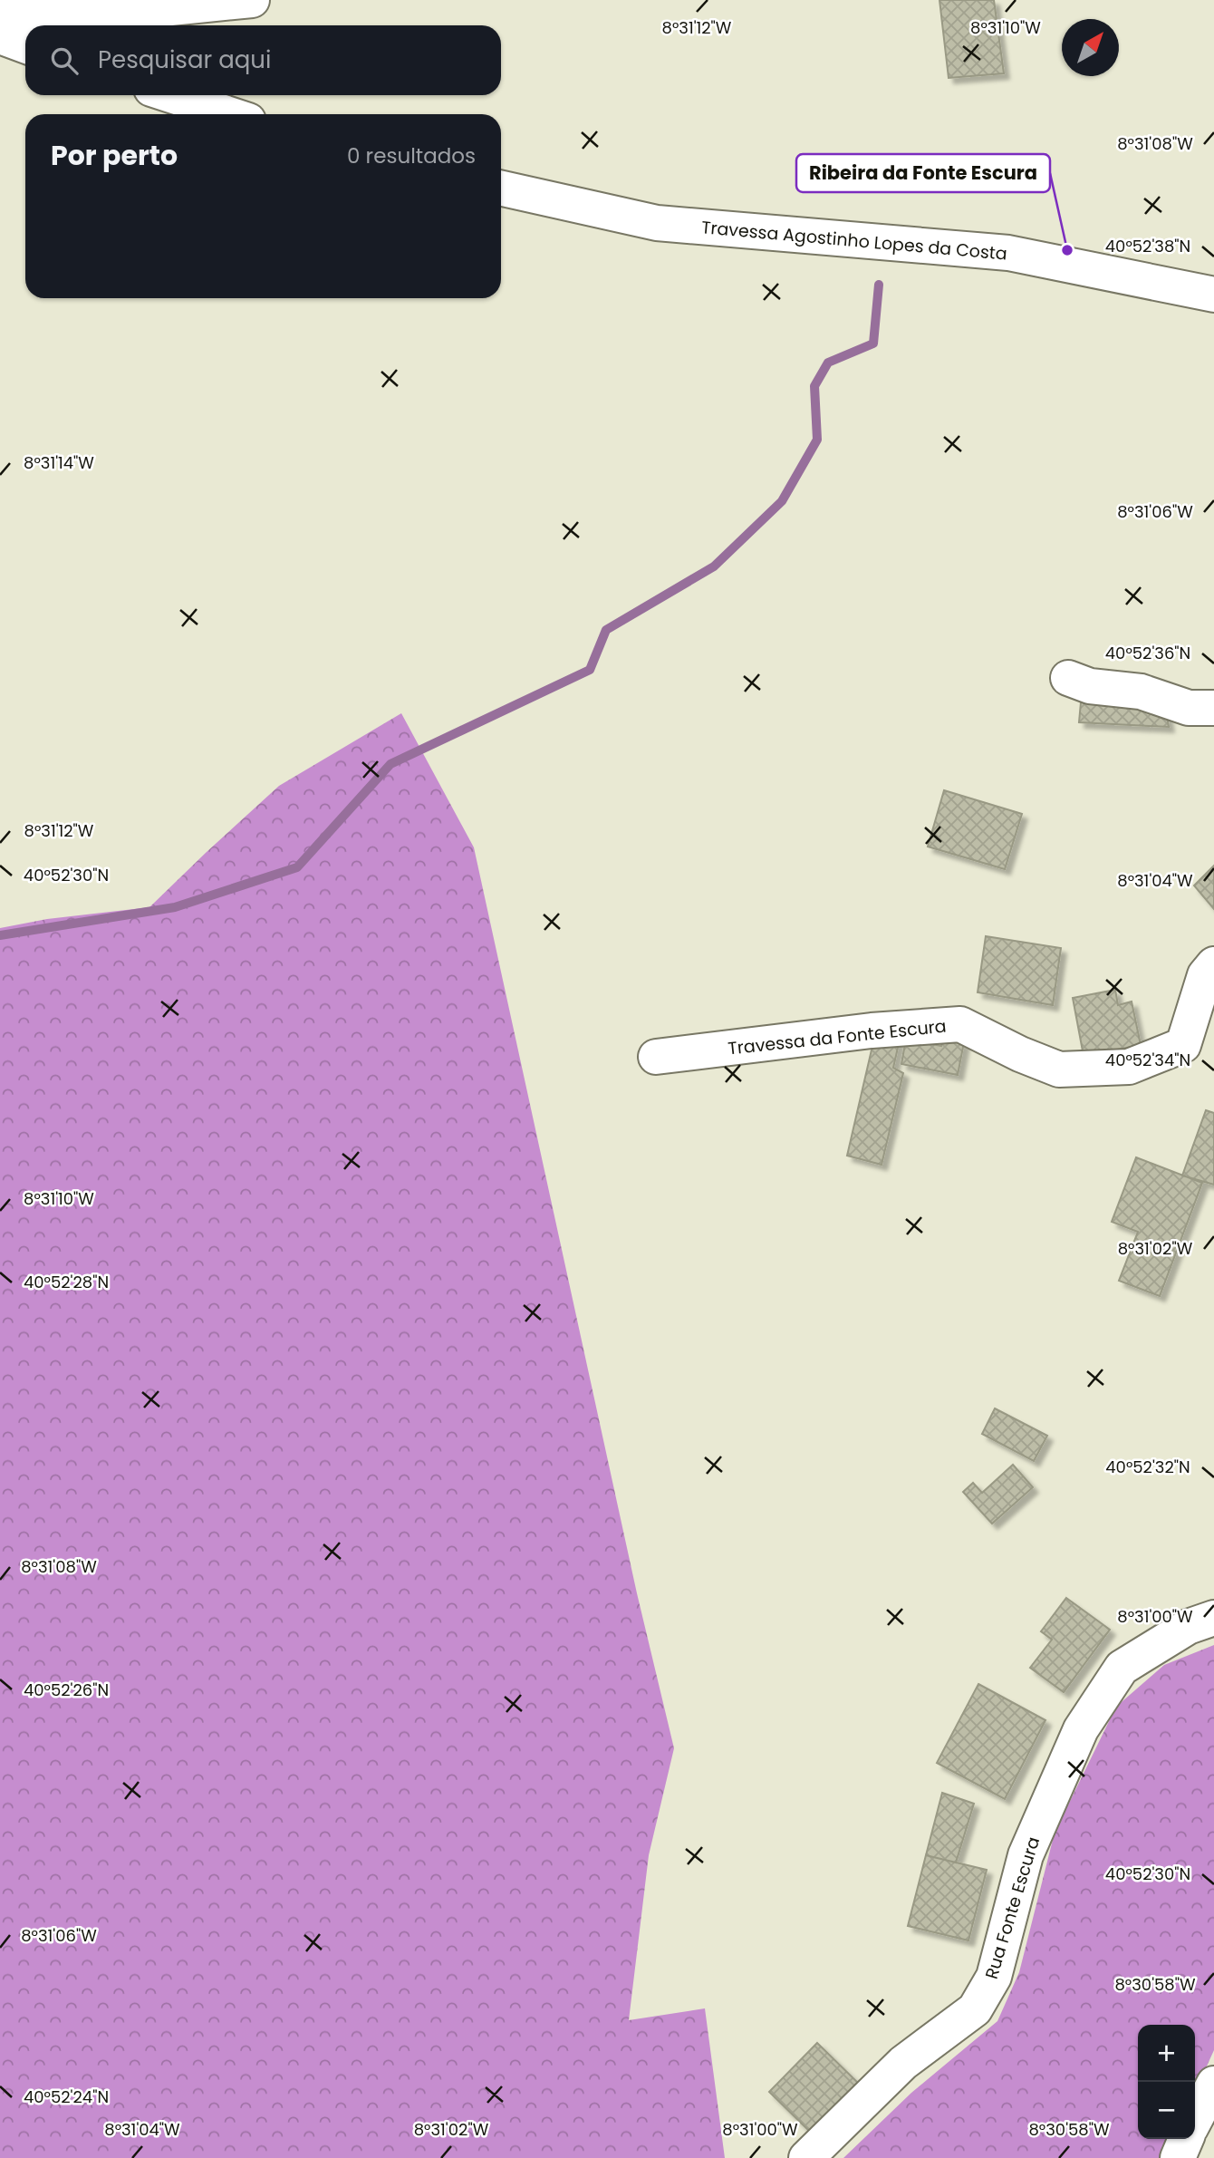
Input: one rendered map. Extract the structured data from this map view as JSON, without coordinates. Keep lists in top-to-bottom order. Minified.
{"streets":{"street":["Travessa Agostinho Lopes da Costa","Travessa da Fonte Escura","Rua Fonte Escura"]},"places":["Ribeira da Fonte Escura"],"north":"top right","page":{"search":"Pesquisar aqui","heading":["Por perto","0 resultados"],"map_buttons":["+","−"]},"coordinates":["8°31'12\"W","8°31'10\"W","8°31'08\"W","40°52'38\"N","8°31'14\"W","8°31'06\"W","40°52'36\"N","40°52'30\"N","8°31'04\"W","40°52'34\"N","8°31'02\"W","40°52'28\"N","40°52'32\"N","8°31'00\"W","40°52'26\"N","8°30'58\"W","40°52'24\"N"]}
